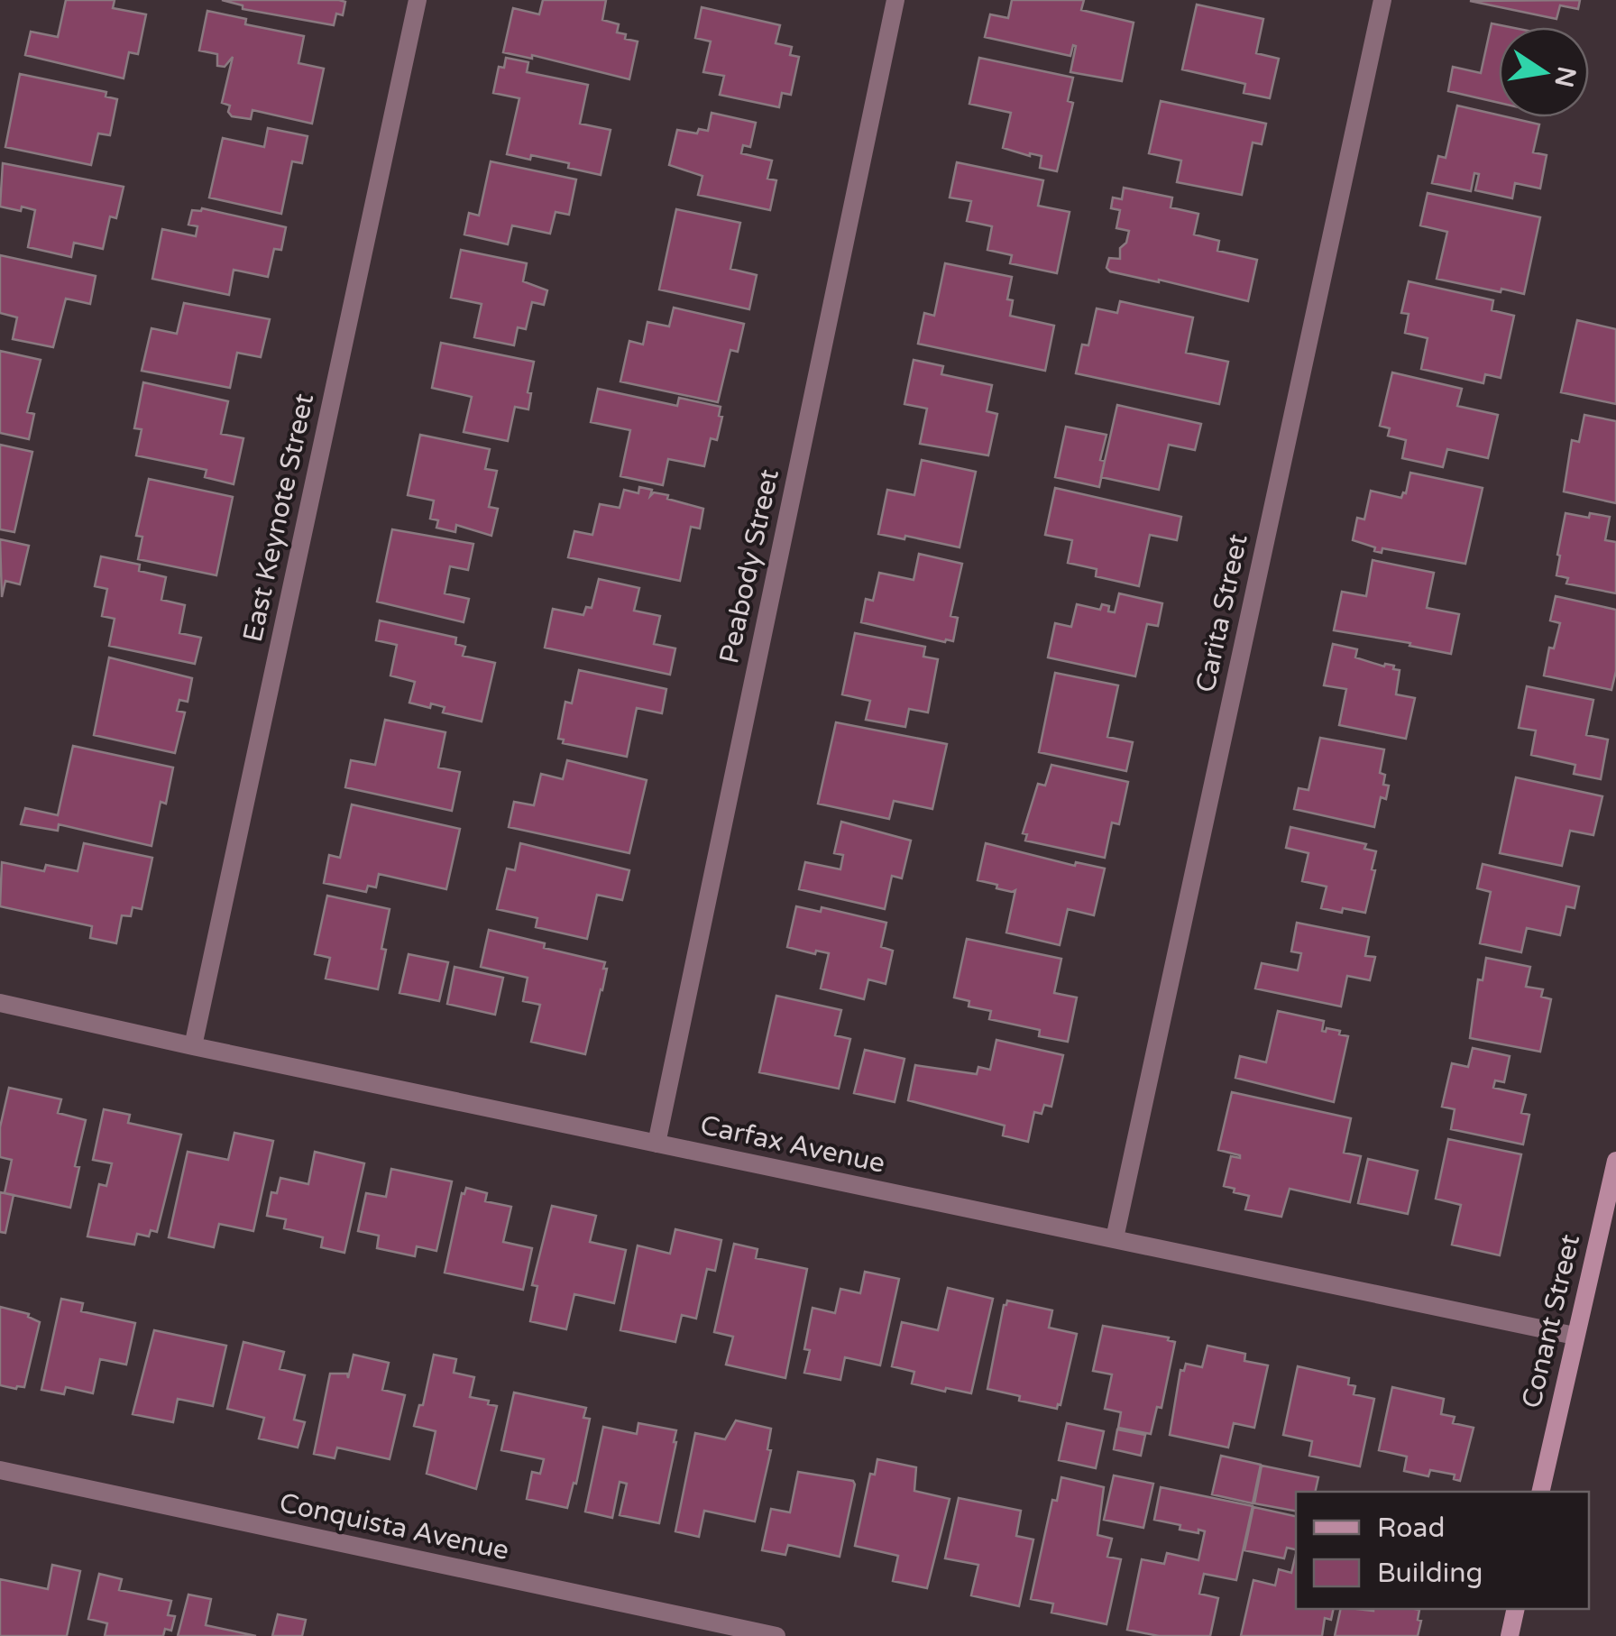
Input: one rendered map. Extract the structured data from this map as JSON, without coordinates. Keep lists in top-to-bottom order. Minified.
{"streets":{"street":["East Keynote Street","Peabody Street","Carita Street","Carfax Avenue","Conant Street","Conquista Avenue"]},"crossings":[["East Keynote Street","Carfax Avenue"],["Peabody Street","Carfax Avenue"],["Carita Street","Carfax Avenue"],["Carfax Avenue","Conant Street"]],"legend":["Road","Building"],"north":"right"}
